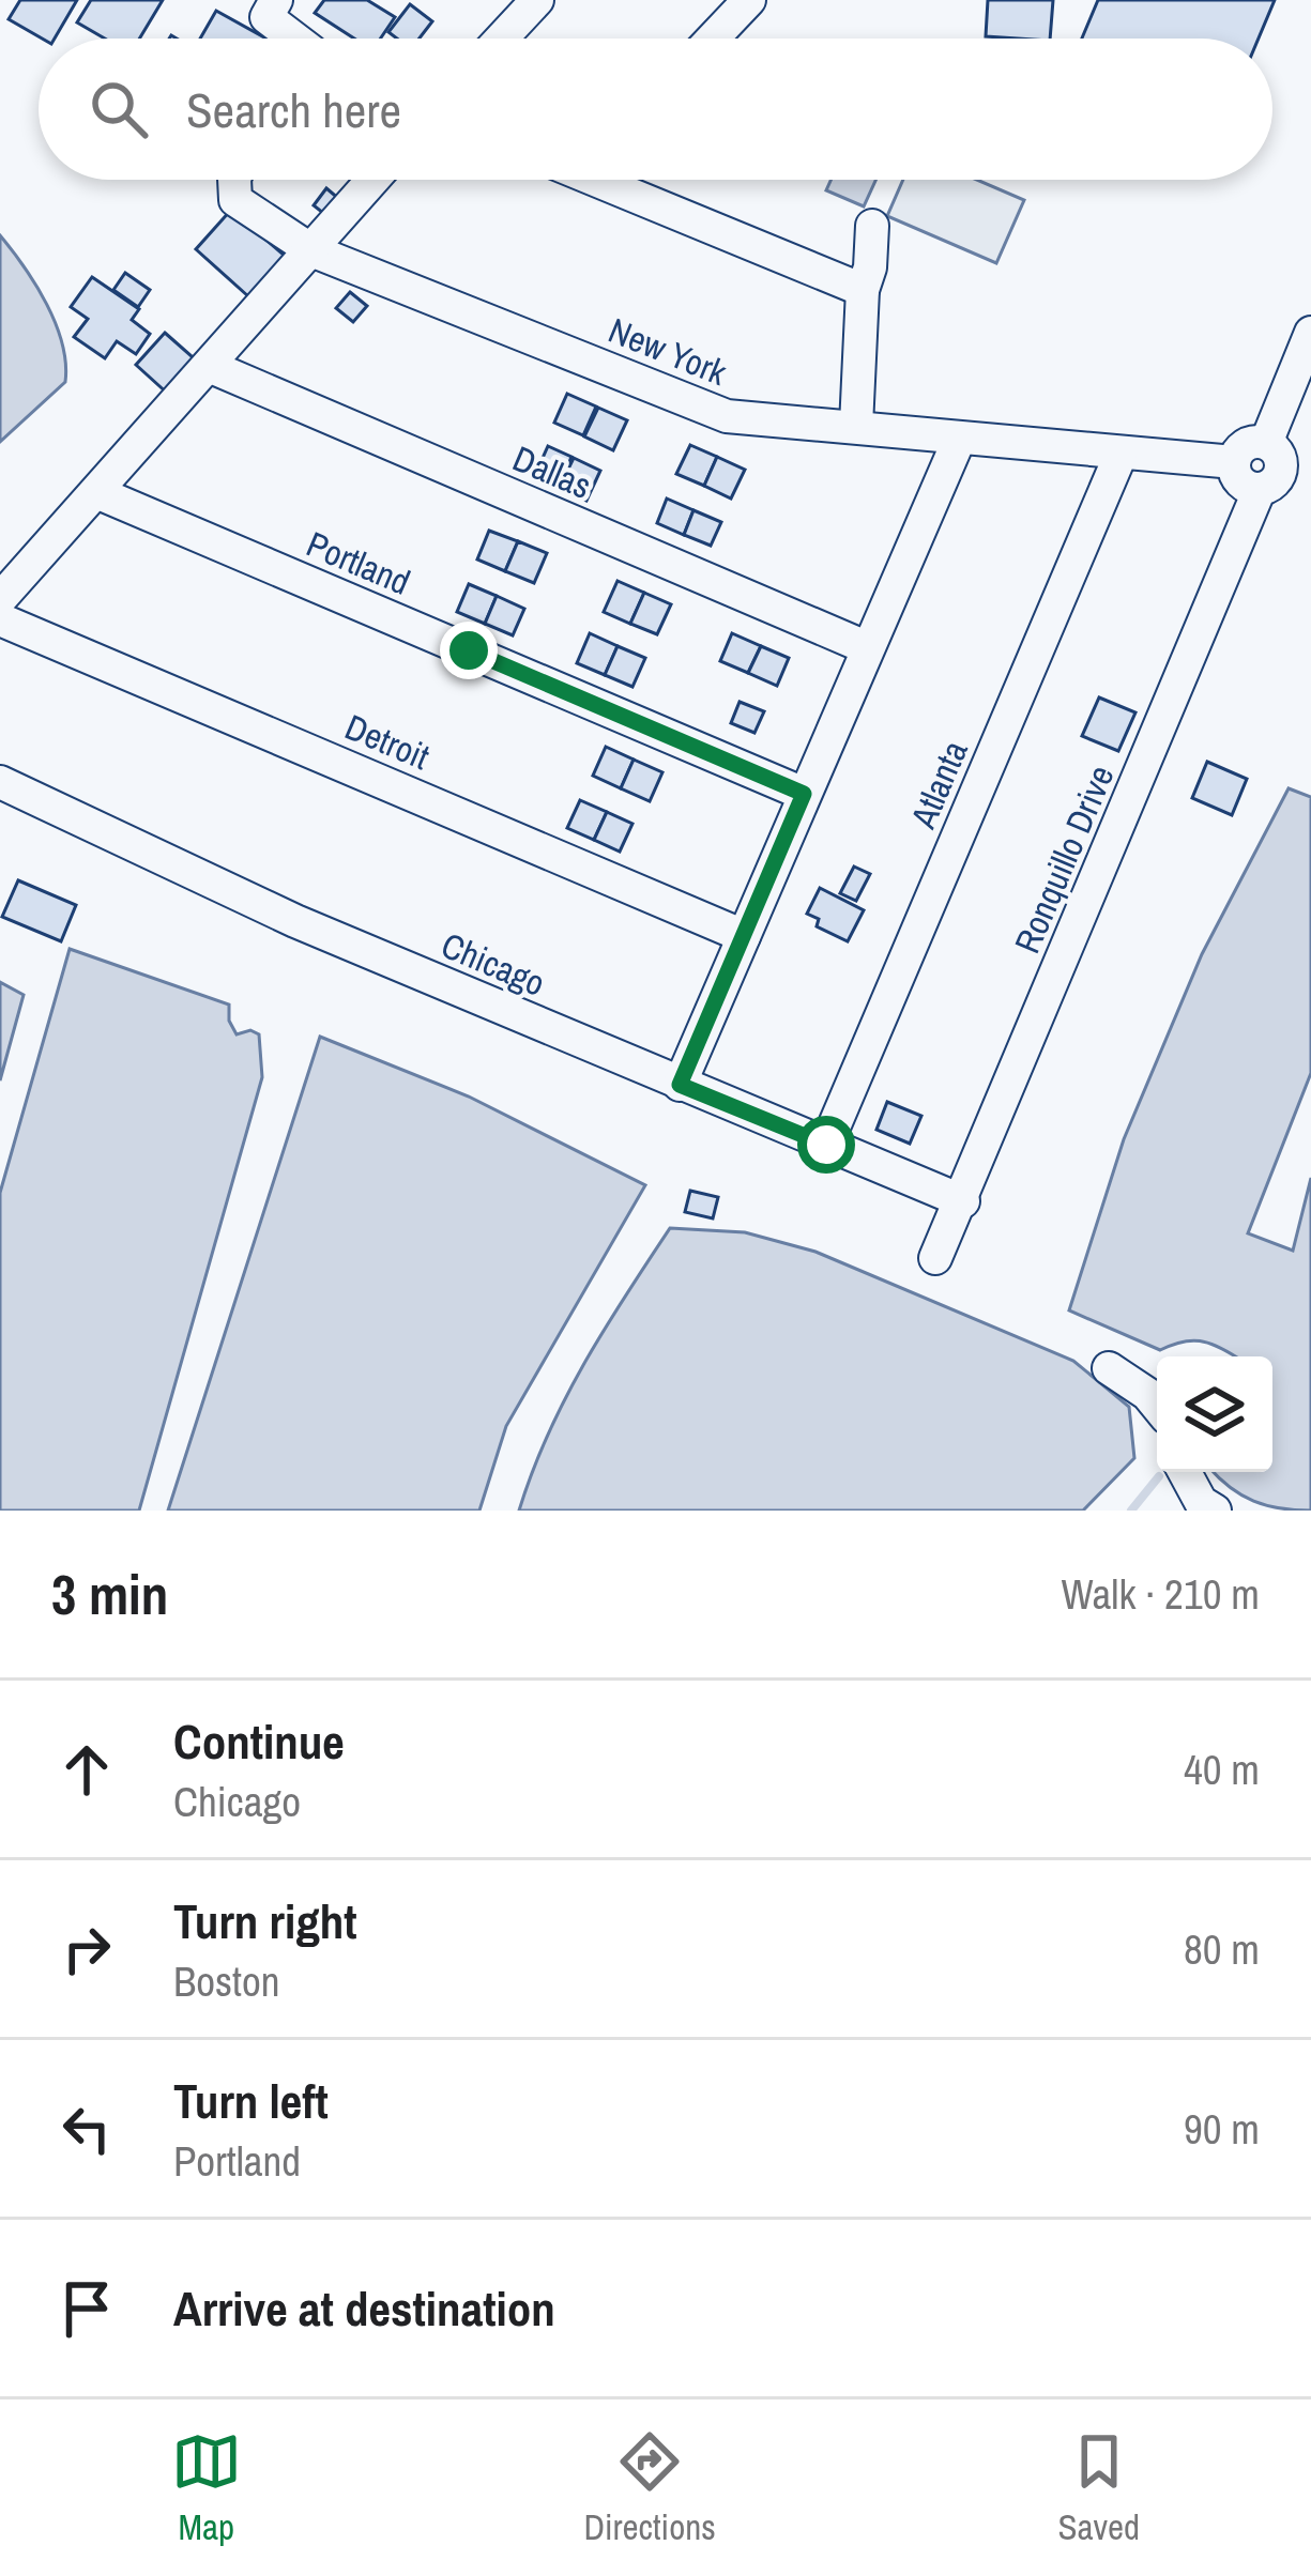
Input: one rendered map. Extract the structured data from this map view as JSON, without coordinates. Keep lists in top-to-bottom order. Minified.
{"streets":{"street":["New York","Dallas","Portland","Detroit","Atlanta","Ronquillo Drive","Chicago"]},"crossings":[["New York","Atlanta"],["New York","Ronquillo Drive"],["Atlanta","Chicago"],["Ronquillo Drive","Chicago"]],"page":{"search":"Search here","heading":["3 min","Walk · 210 m"],"list":[["Continue","Chicago","40 m"],["Turn right","Boston","80 m"],["Turn left","Portland","90 m"],"Arrive at destination"],"nav":["Map","Directions","Saved"]}}
